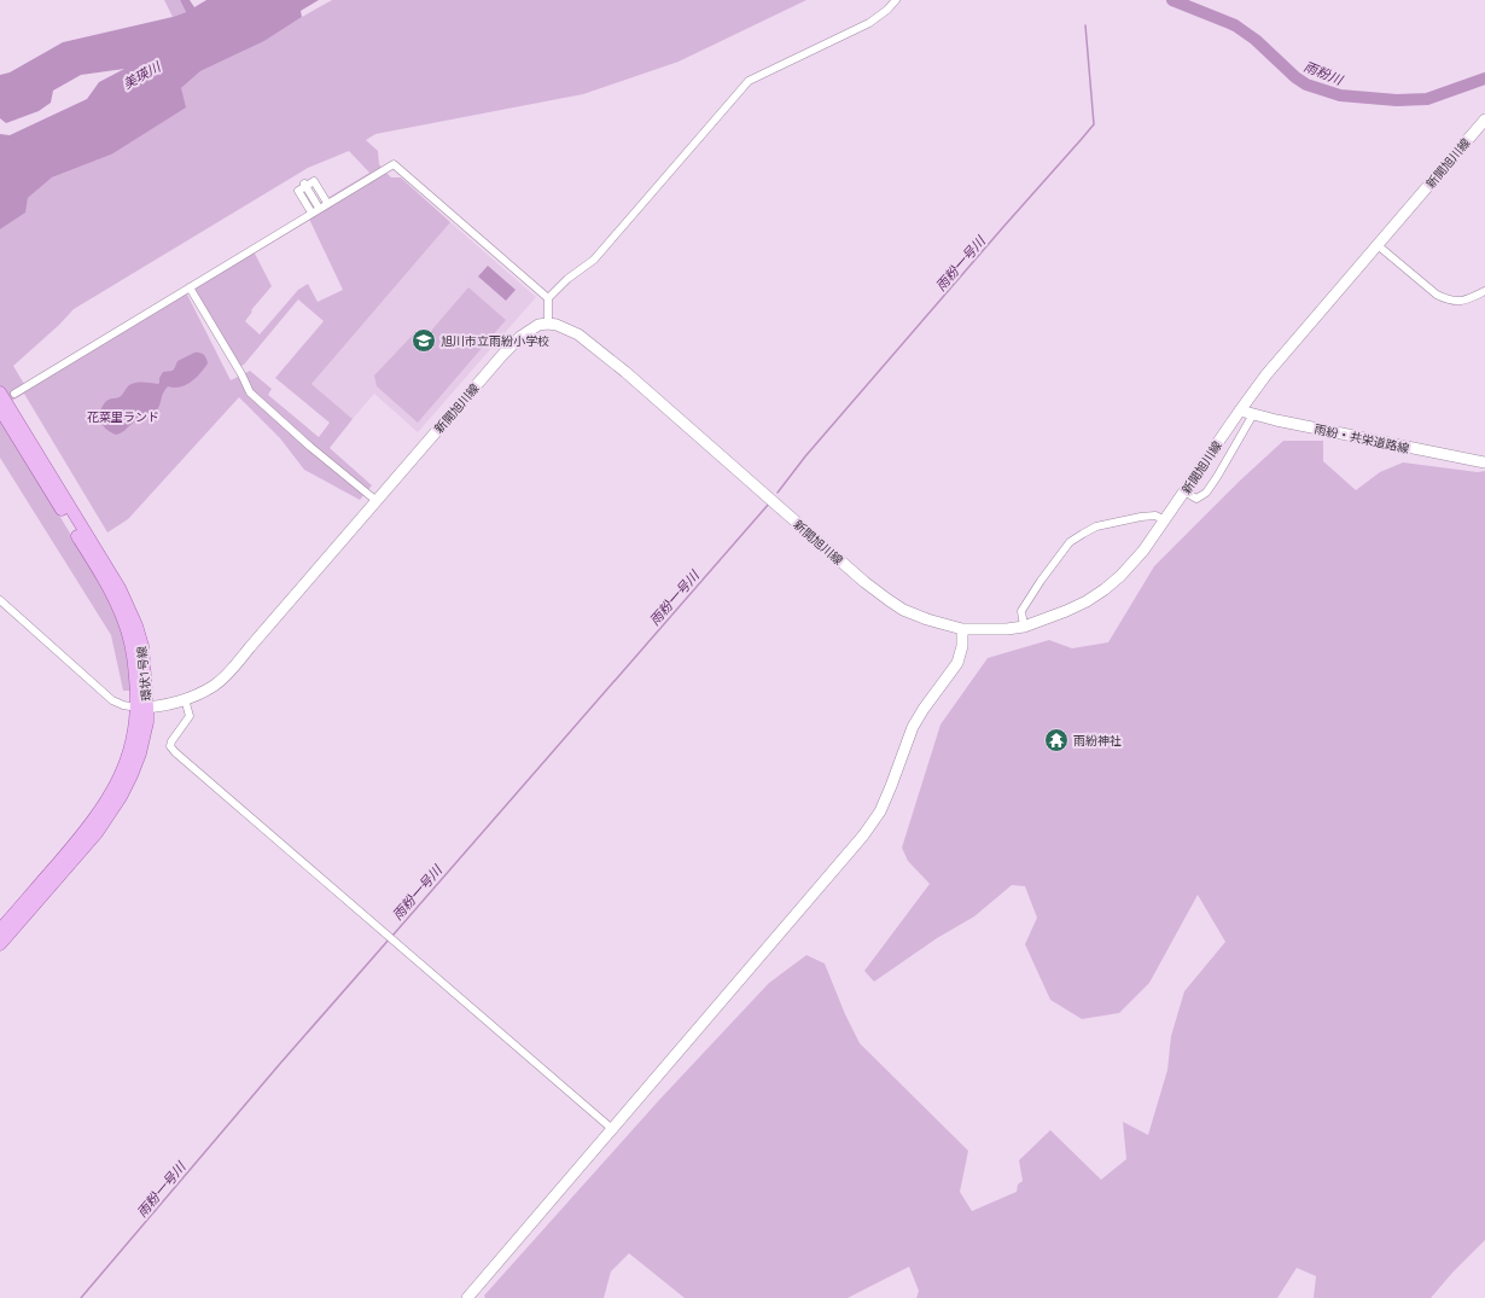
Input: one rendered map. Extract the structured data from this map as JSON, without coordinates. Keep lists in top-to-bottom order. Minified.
{"streets":{"main road":["新開旭川線","雨紛・共栄道路線","環状1号線"]},"crossings":[["新開旭川線","雨紛・共栄道路線"],["新開旭川線","環状1号線"]],"water":["雨粉川","美瑛川","雨粉一号川"],"parks":["花菜里ランド"],"places":{"school or university":["旭川市立雨紛小学校"],"temple":["雨紛神社"]}}
